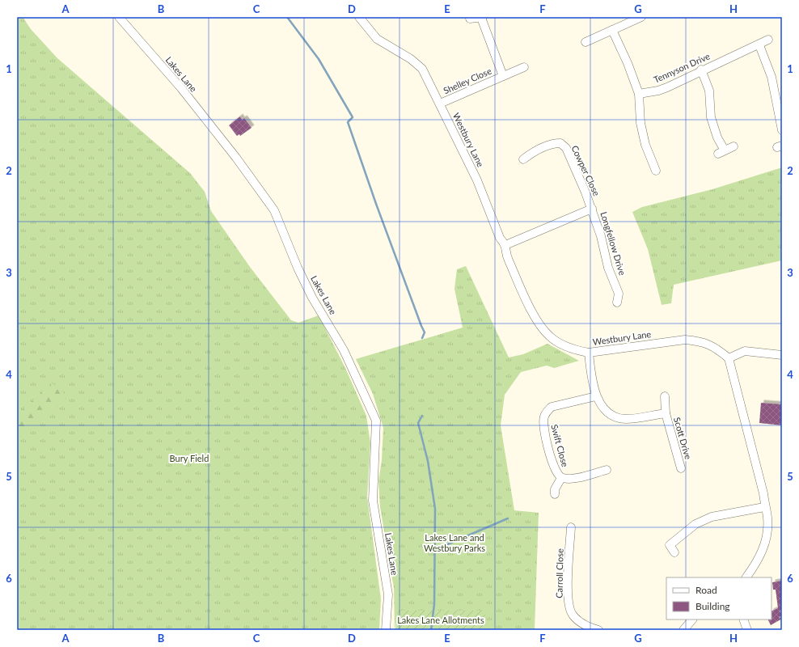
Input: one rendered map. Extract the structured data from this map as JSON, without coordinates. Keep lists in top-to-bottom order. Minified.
{"streets":{"street":["Tennyson Drive","Lakes Lane","Shelley Close","Westbury Lane","Cowper Close","Longfellow Drive","Scott Drive","Swift Close","Carroll Close"]},"crossings":[["Shelley Close","Westbury Lane"],["Westbury Lane","Scott Drive"],["Cowper Close","Longfellow Drive"],["Scott Drive","Swift Close"]],"parks":["Bury Field","Lakes Lane and Westbury Parks","Lakes Lane Allotments"],"legend":["Road","Building"],"grid":{"columns":["A","B","C","D","E","F","G","H"],"rows":["1","2","3","4","5","6"]}}
